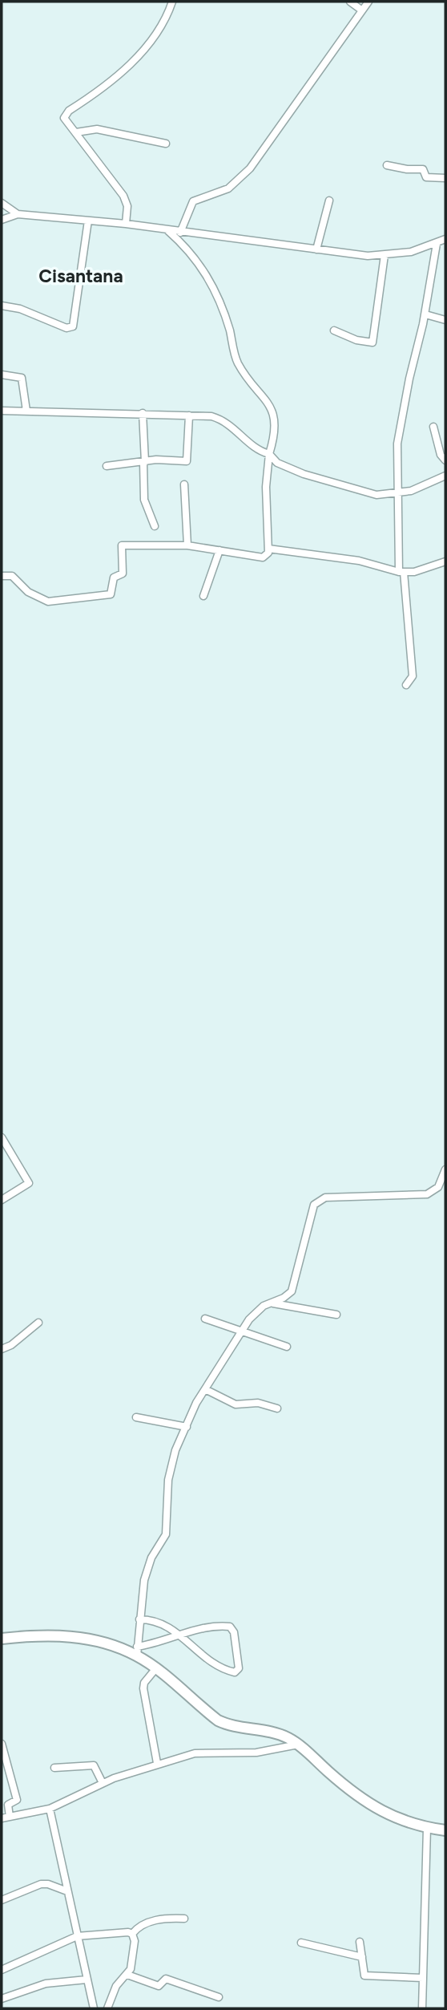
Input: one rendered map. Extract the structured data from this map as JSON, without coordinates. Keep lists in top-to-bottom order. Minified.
{"districts":["Cisantana"]}
